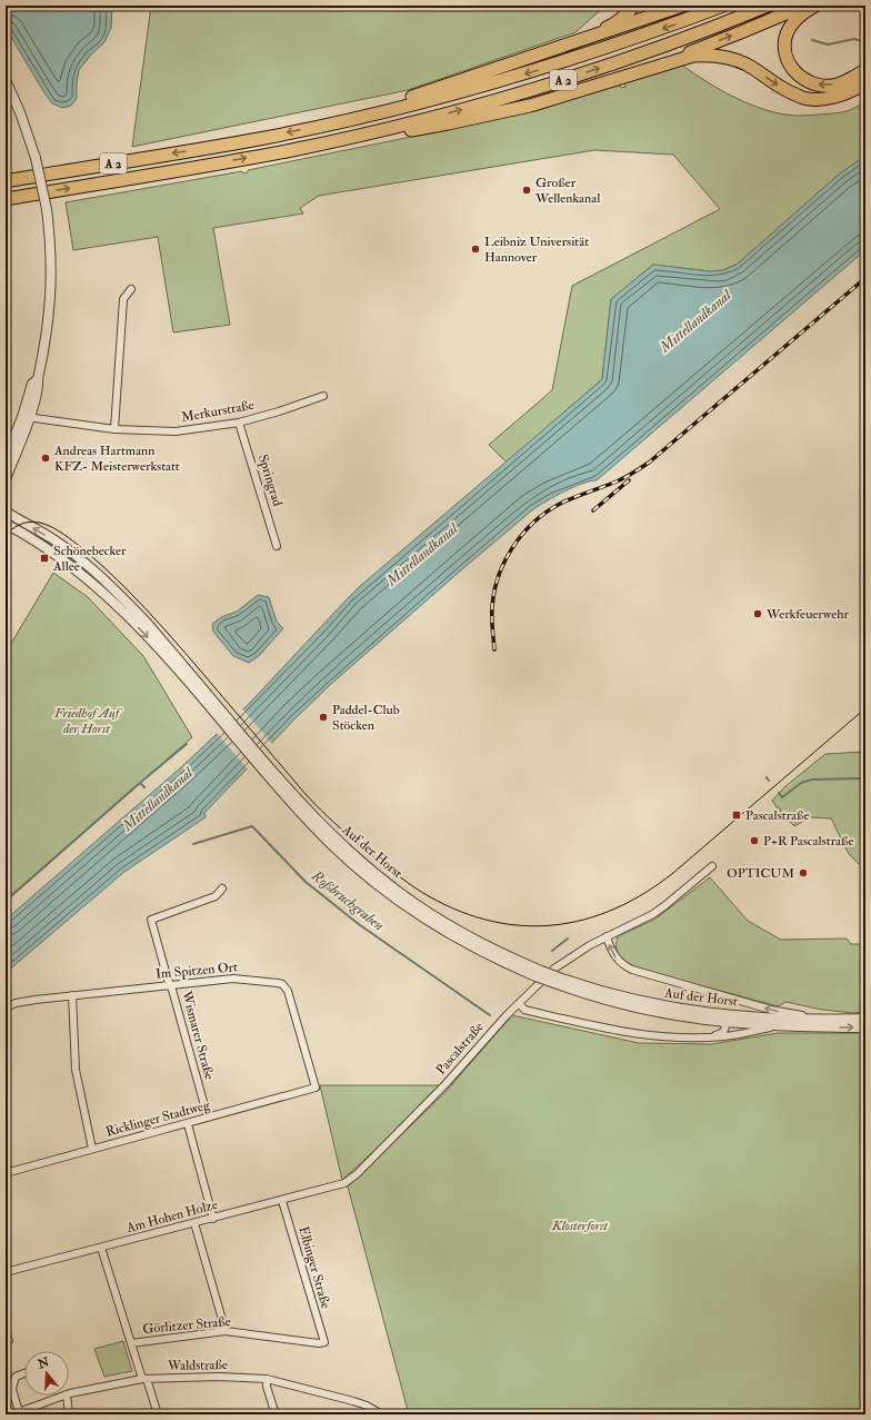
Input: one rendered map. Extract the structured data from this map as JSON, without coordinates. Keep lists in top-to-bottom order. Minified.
{"streets":{"highway":["A 2"],"street":["Merkurstraße","Springrad","Auf der Horst","Im Spitzen Ort","Wismarer Straße","Pascalstraße","Ricklinger Stadtweg","Am Hohen Holze","Elbinger Straße","Görlitzer Straße","Waldstraße"]},"crossings":[["Merkurstraße","Springrad"],["Auf der Horst","Pascalstraße"],["Im Spitzen Ort","Wismarer Straße"],["Im Spitzen Ort","Ricklinger Stadtweg"],["Wismarer Straße","Ricklinger Stadtweg"],["Pascalstraße","Am Hohen Holze"],["Am Hohen Holze","Elbinger Straße"],["Elbinger Straße","Görlitzer Straße"]],"water":["Mittellandkanal","Roßbruchgraben"],"parks":["Friedhof Auf der Horst","Klosterforst"],"places":{"other":["Großer Wellenkanal","Leibniz Universität Hannover","Andreas Hartmann KFZ- Meisterwerkstatt","Werkfeuerwehr","Paddel-Club Stöcken","P+R Pascalstraße","OPTICUM"],"transit":["Schönebecker Allee","Pascalstraße"]},"north":"top"}
